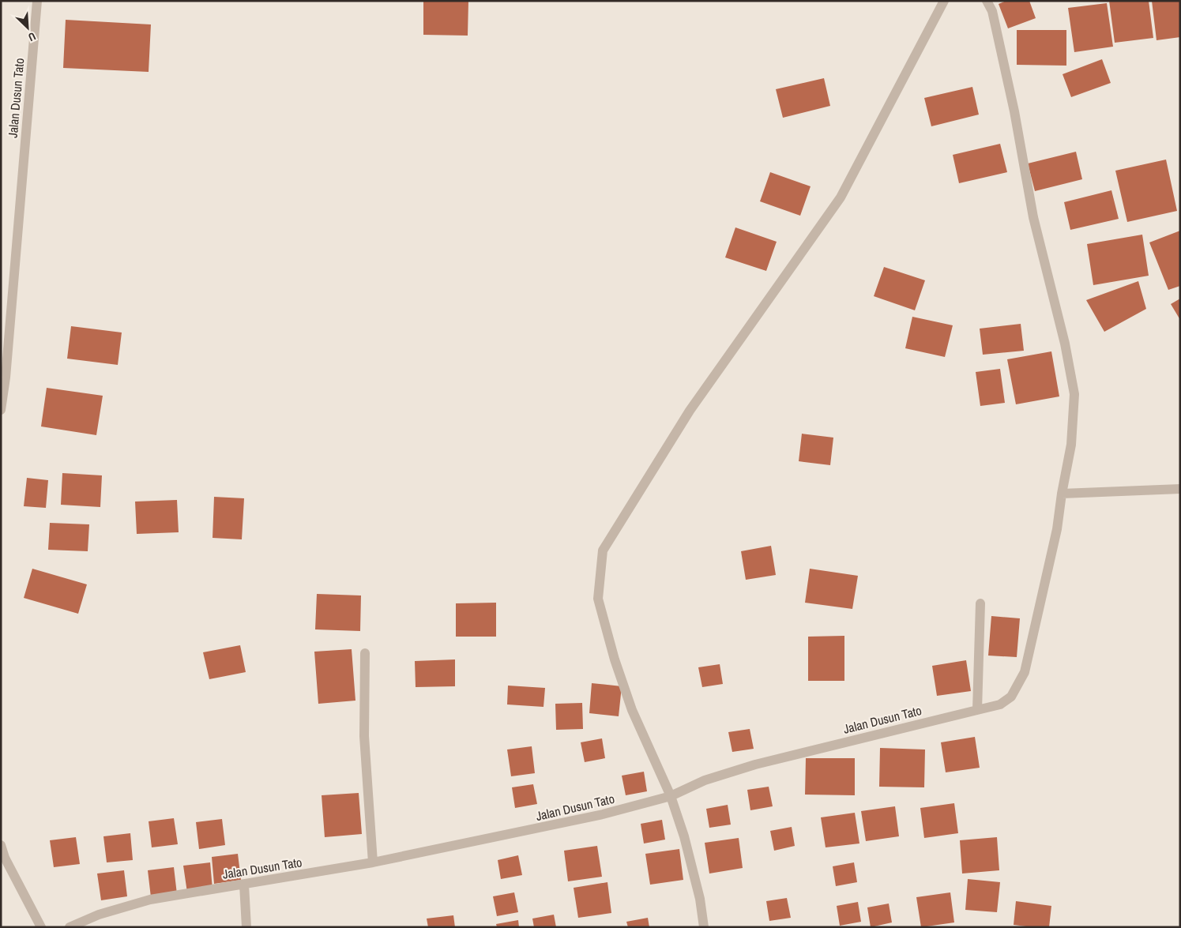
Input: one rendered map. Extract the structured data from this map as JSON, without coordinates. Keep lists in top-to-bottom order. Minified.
{"streets":{"street":["Jalan Dusun Tato"]},"north":"bottom right"}
